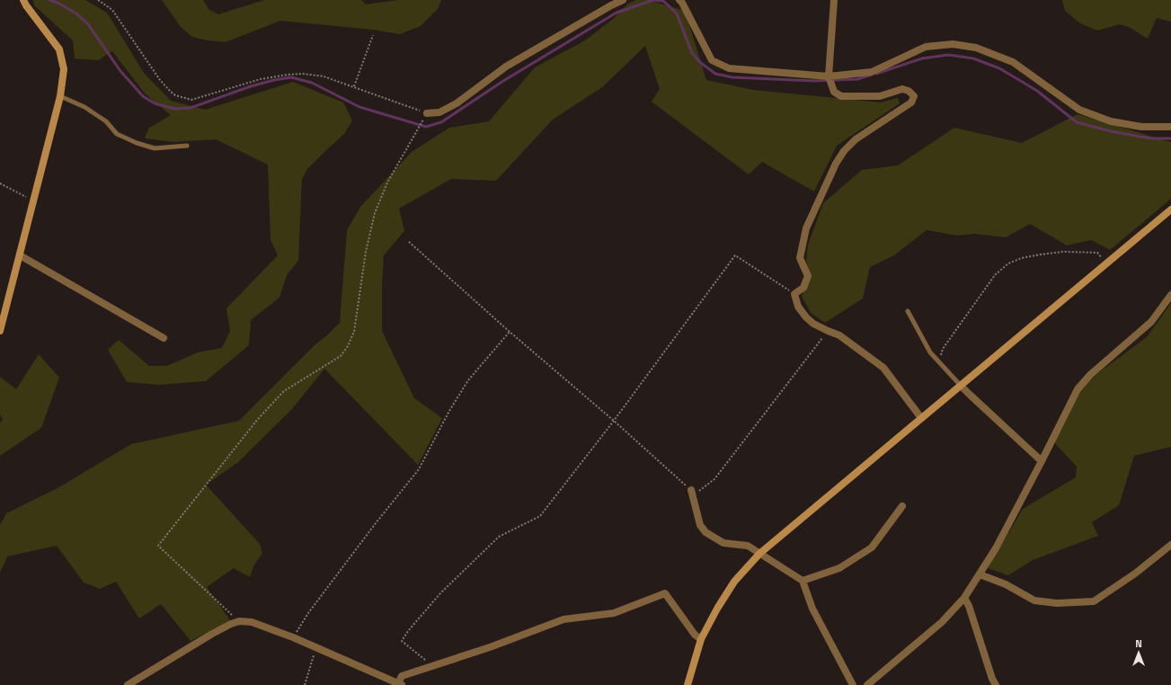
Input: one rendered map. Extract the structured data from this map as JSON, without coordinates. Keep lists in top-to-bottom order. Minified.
{"north":"top"}
